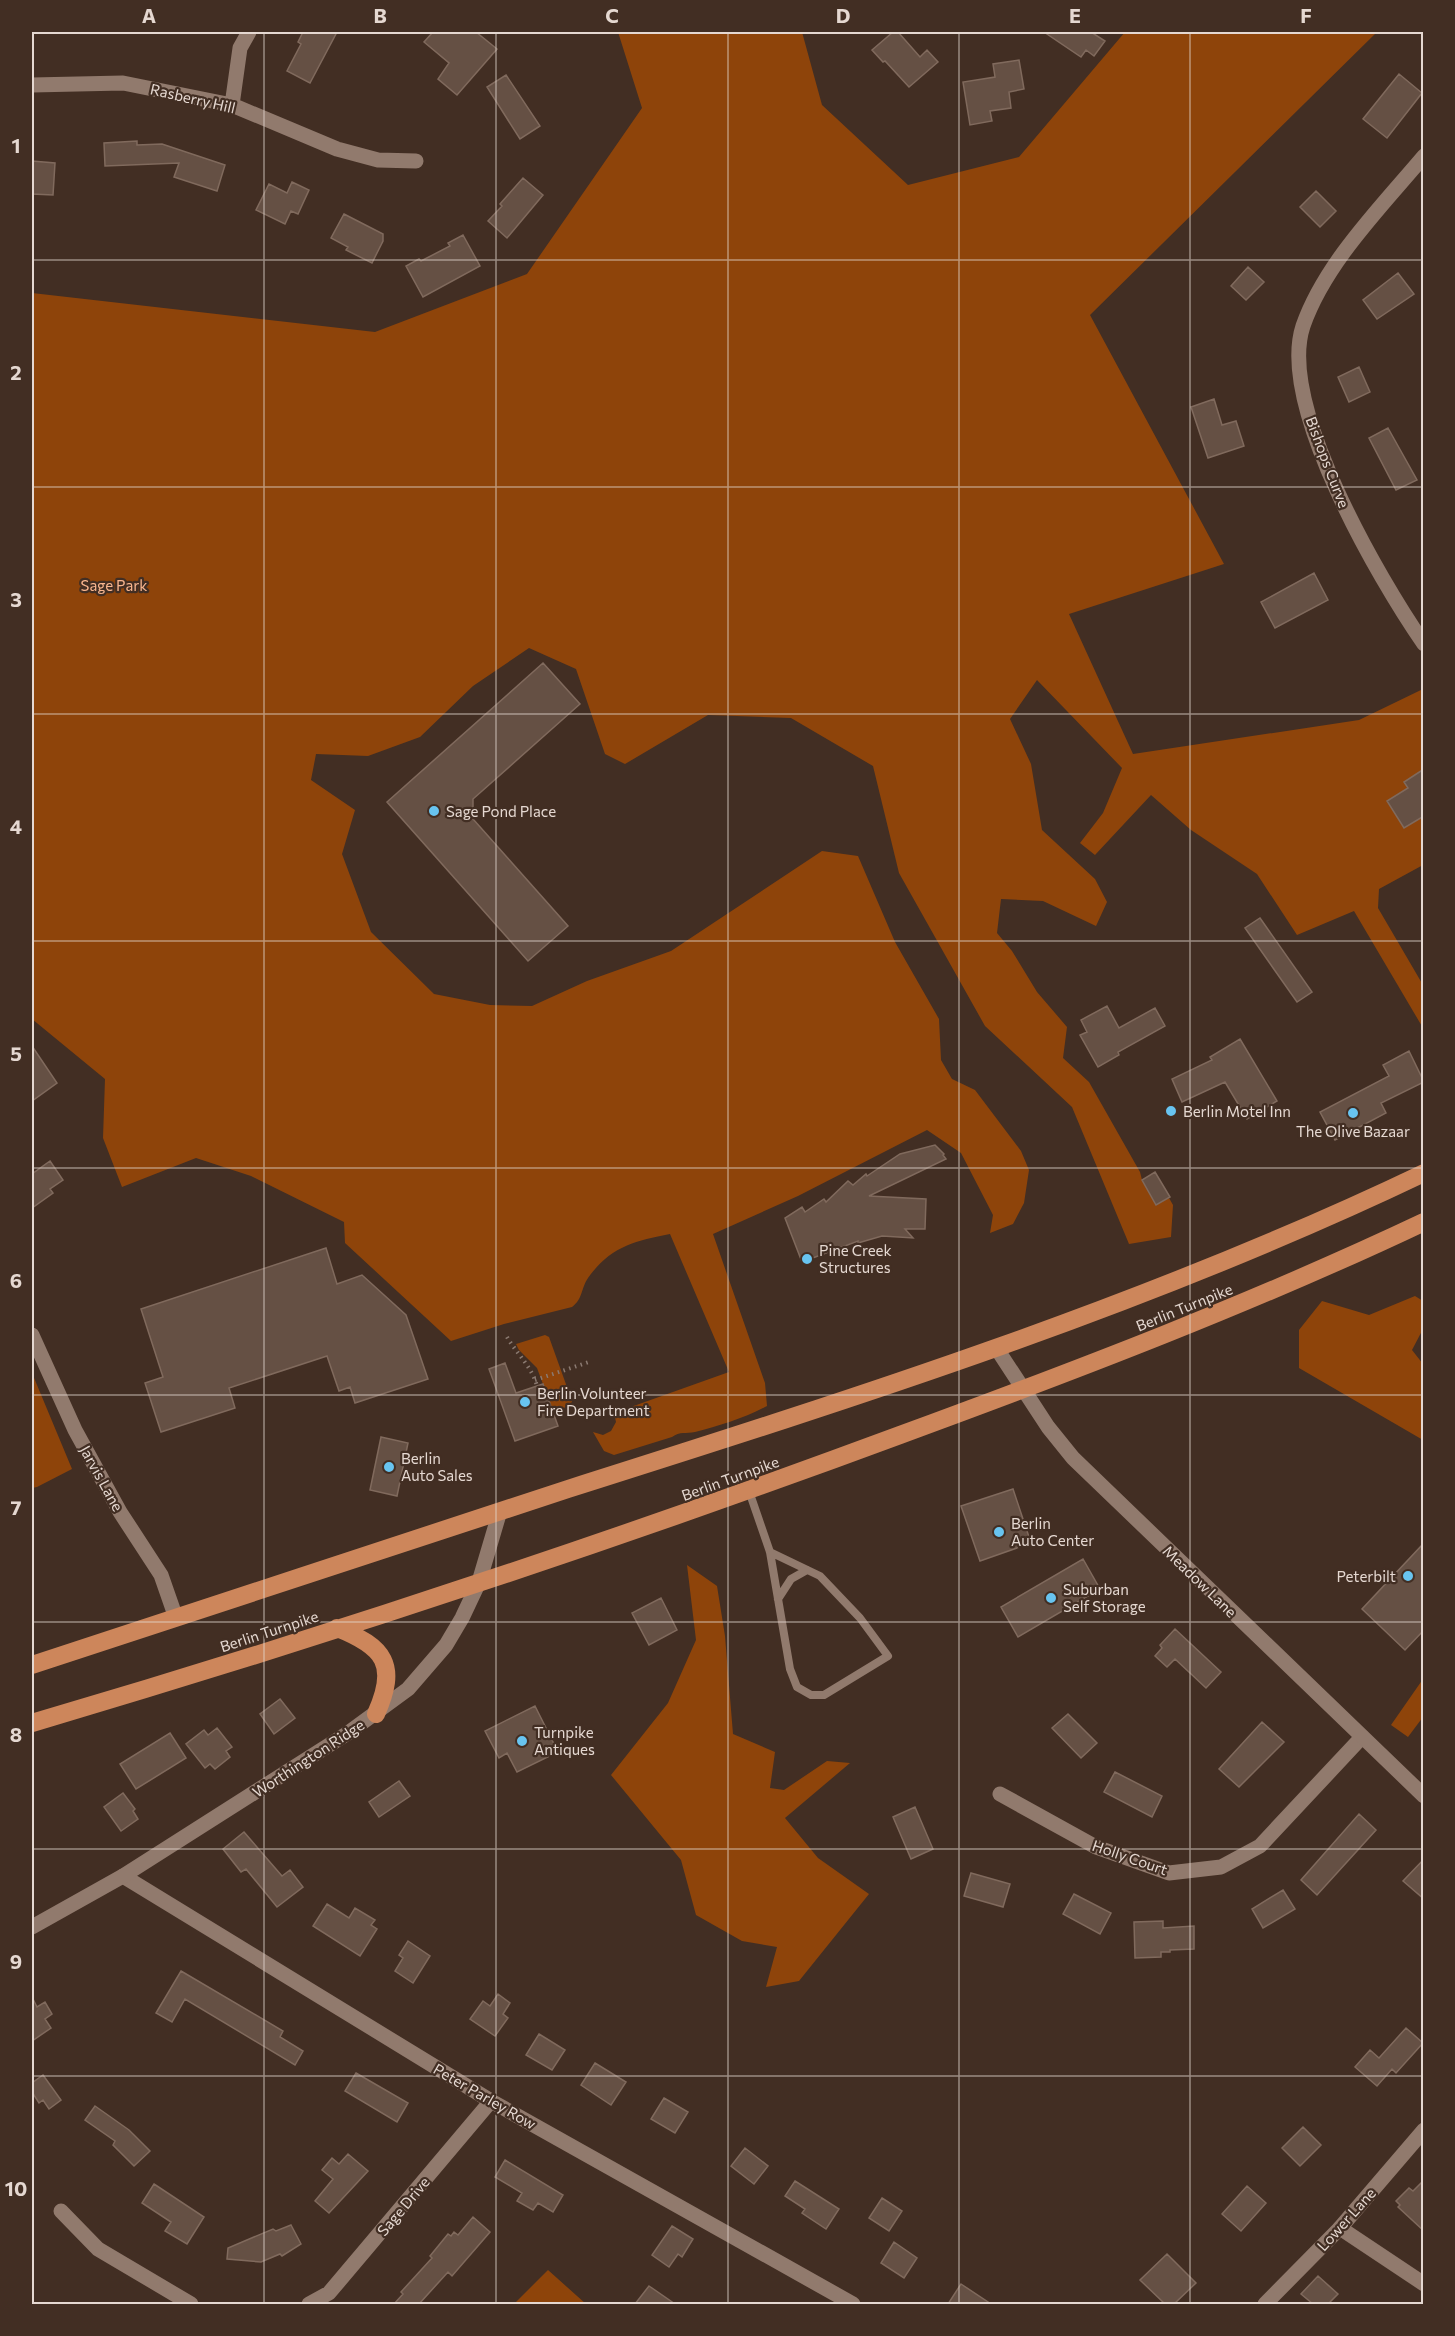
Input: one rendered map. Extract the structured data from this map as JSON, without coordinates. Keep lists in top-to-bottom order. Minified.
{"streets":{"highway":["Berlin Turnpike"],"street":["Rasberry Hill","Bishops Curve","Jarvis Lane","Meadow Lane","Worthington Ridge","Holly Court","Peter Parley Row","Sage Drive","Lower Lane"]},"crossings":[["Berlin Turnpike","Jarvis Lane"],["Berlin Turnpike","Meadow Lane"],["Berlin Turnpike","Worthington Ridge"],["Meadow Lane","Holly Court"],["Worthington Ridge","Peter Parley Row"],["Peter Parley Row","Sage Drive"]],"parks":["Sage Park"],"places":["Sage Pond Place","Berlin Motel Inn","The Olive Bazaar","Pine Creek Structures","Berlin Volunteer Fire Department","Berlin Auto Sales","Berlin Auto Center","Peterbilt","Suburban Self Storage","Turnpike Antiques"],"grid":{"columns":["A","B","C","D","E","F"],"rows":["1","2","3","4","5","6","7","8","9","10"]}}
